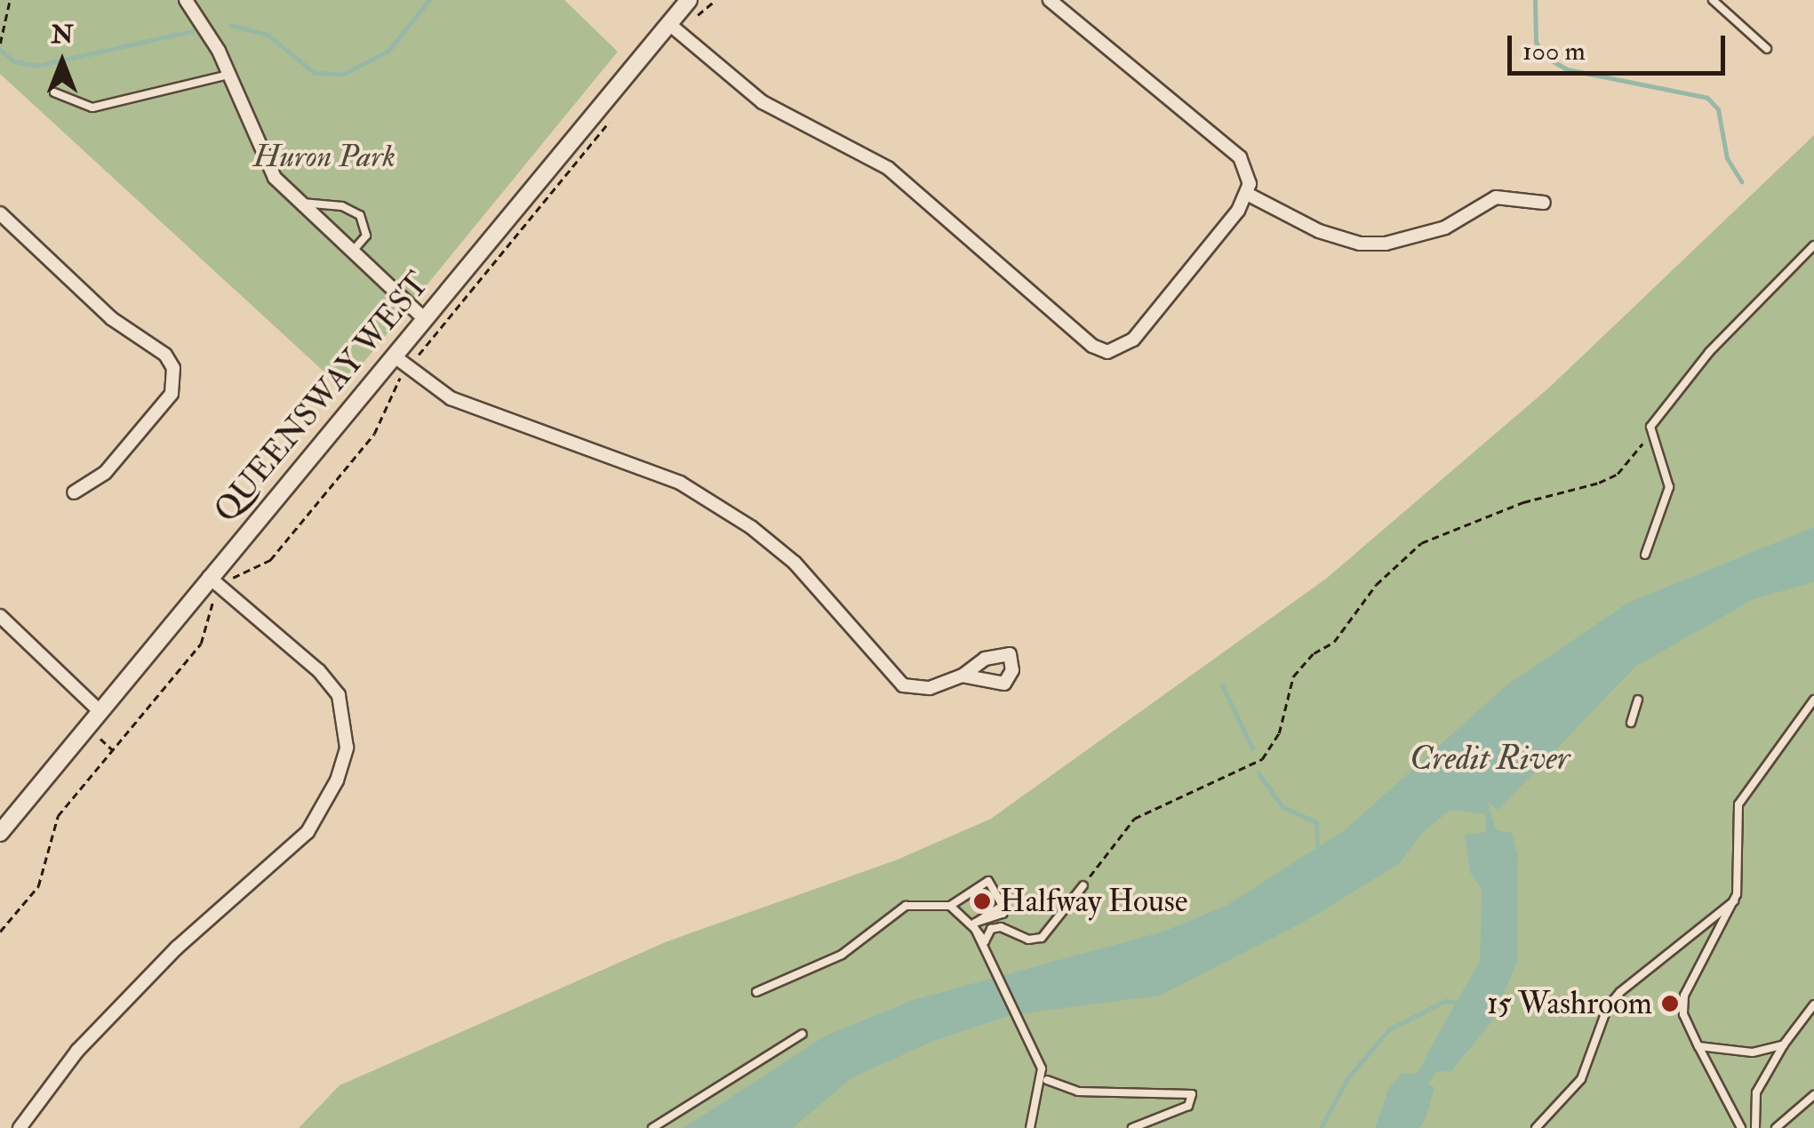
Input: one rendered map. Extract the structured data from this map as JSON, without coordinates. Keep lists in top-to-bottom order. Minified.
{"streets":{"street":["QUEENSWAY WEST"]},"water":["Credit River"],"parks":["Huron Park"],"places":["Halfway House","15 Washroom"],"scale_bar":"100 m","north":"top"}
